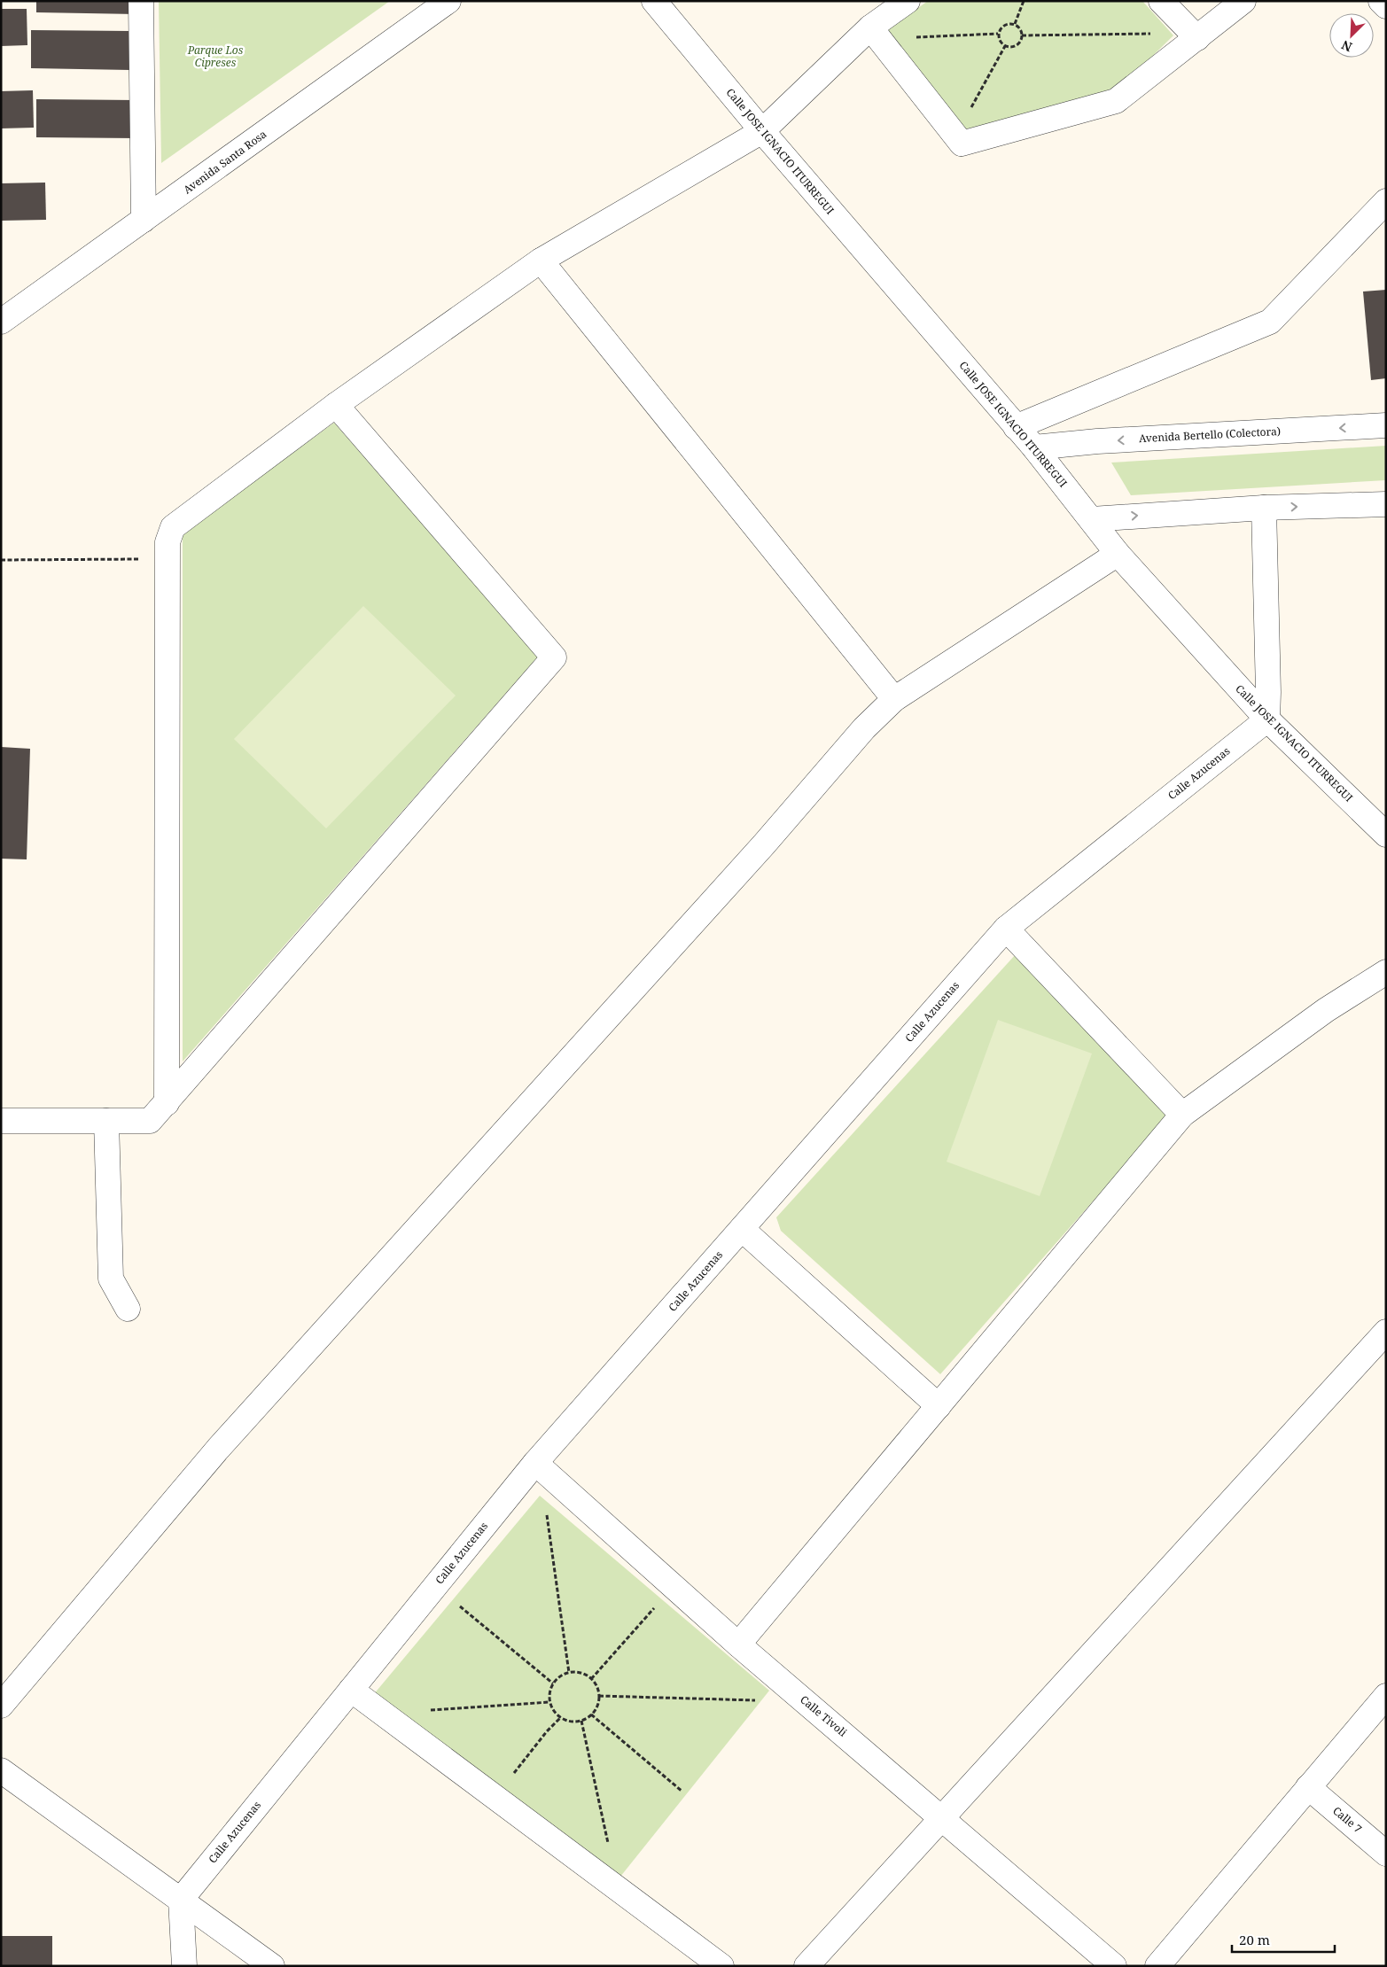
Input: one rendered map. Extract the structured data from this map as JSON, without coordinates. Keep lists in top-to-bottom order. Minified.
{"streets":{"street":["Calle JOSE IGNACIO ITURREGUI","Avenida Santa Rosa","Avenida Bertello (Colectora)","Calle Azucenas","Calle Tivoli","Calle 7"]},"crossings":[["Calle JOSE IGNACIO ITURREGUI","Avenida Bertello (Colectora)"],["Calle JOSE IGNACIO ITURREGUI","Calle Azucenas"],["Calle Azucenas","Calle Tivoli"]],"parks":["Parque Los Cipreses"],"scale_bar":"20 m","north":"bottom left"}
